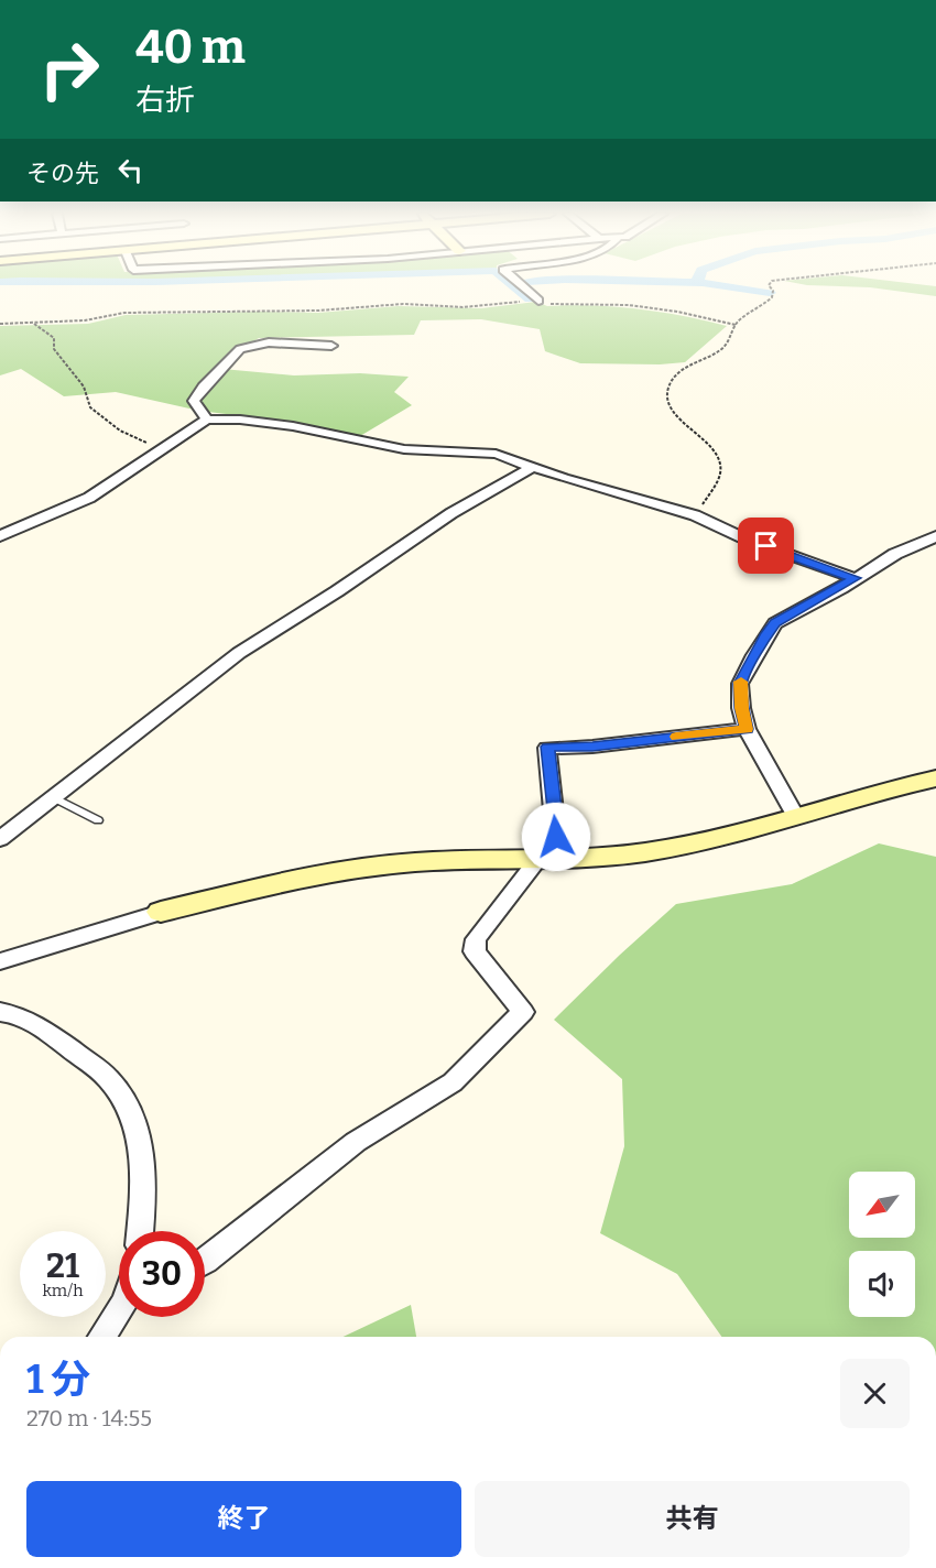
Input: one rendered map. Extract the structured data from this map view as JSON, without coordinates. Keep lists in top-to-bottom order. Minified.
{"north":"bottom left","page":{"turn":["40 m","右折"],"then":"その先","speed":"21 km/h","limit":"30","heading":["1 分","270 m · 14:55"],"buttons":["終了","共有"]}}
